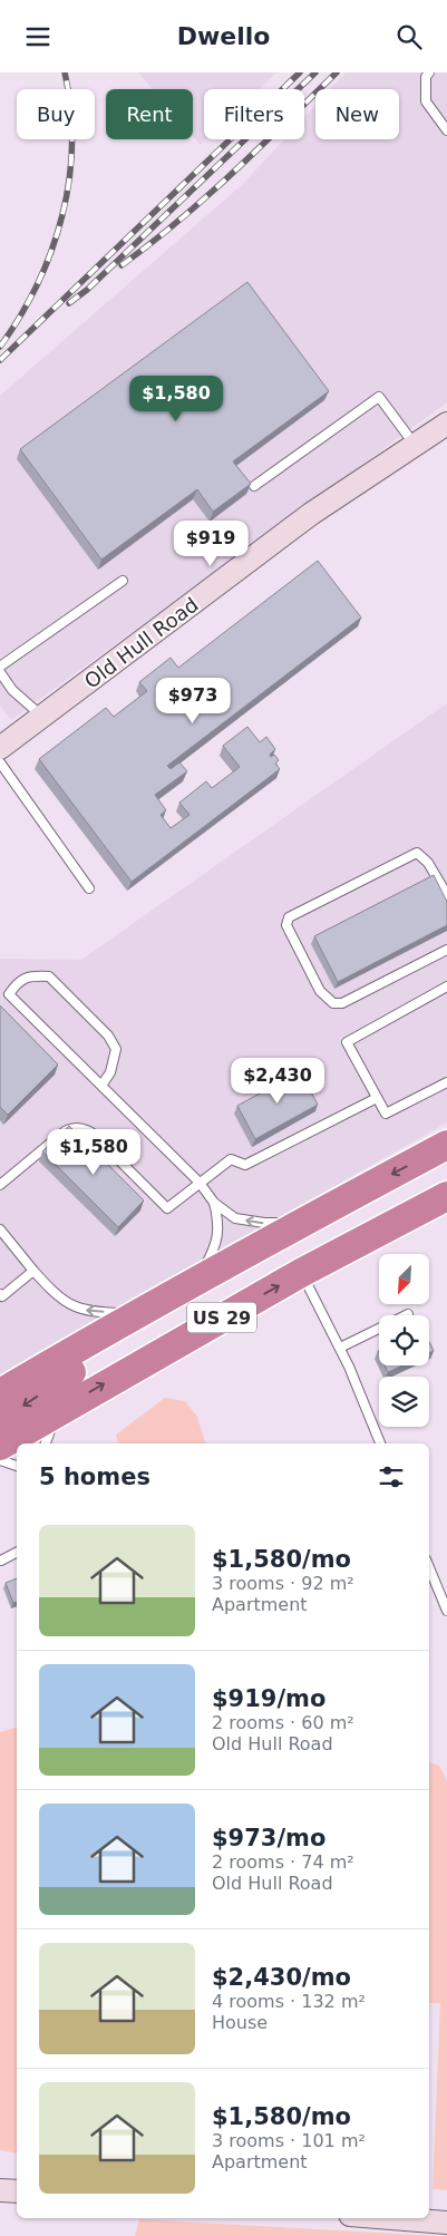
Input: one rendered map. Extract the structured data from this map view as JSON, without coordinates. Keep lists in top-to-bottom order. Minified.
{"streets":{"highway":["US 29"],"main road":["Old Hull Road"]},"north":"bottom left","page":{"header":"Dwello","chip":["Buy","Rent","Filters","New"],"price":["$1,580","$919","$973","$2,430","$1,580"],"heading":"5 homes","list":[{"name":"$1,580/mo","note":"3 rooms · 92 m² · Apartment"},{"name":"$919/mo","note":"2 rooms · 60 m² · Old Hull Road"},{"name":"$973/mo","note":"2 rooms · 74 m² · Old Hull Road"},{"name":"$2,430/mo","note":"4 rooms · 132 m² · House"},{"name":"$1,580/mo","note":"3 rooms · 101 m² · Apartment"}]}}
